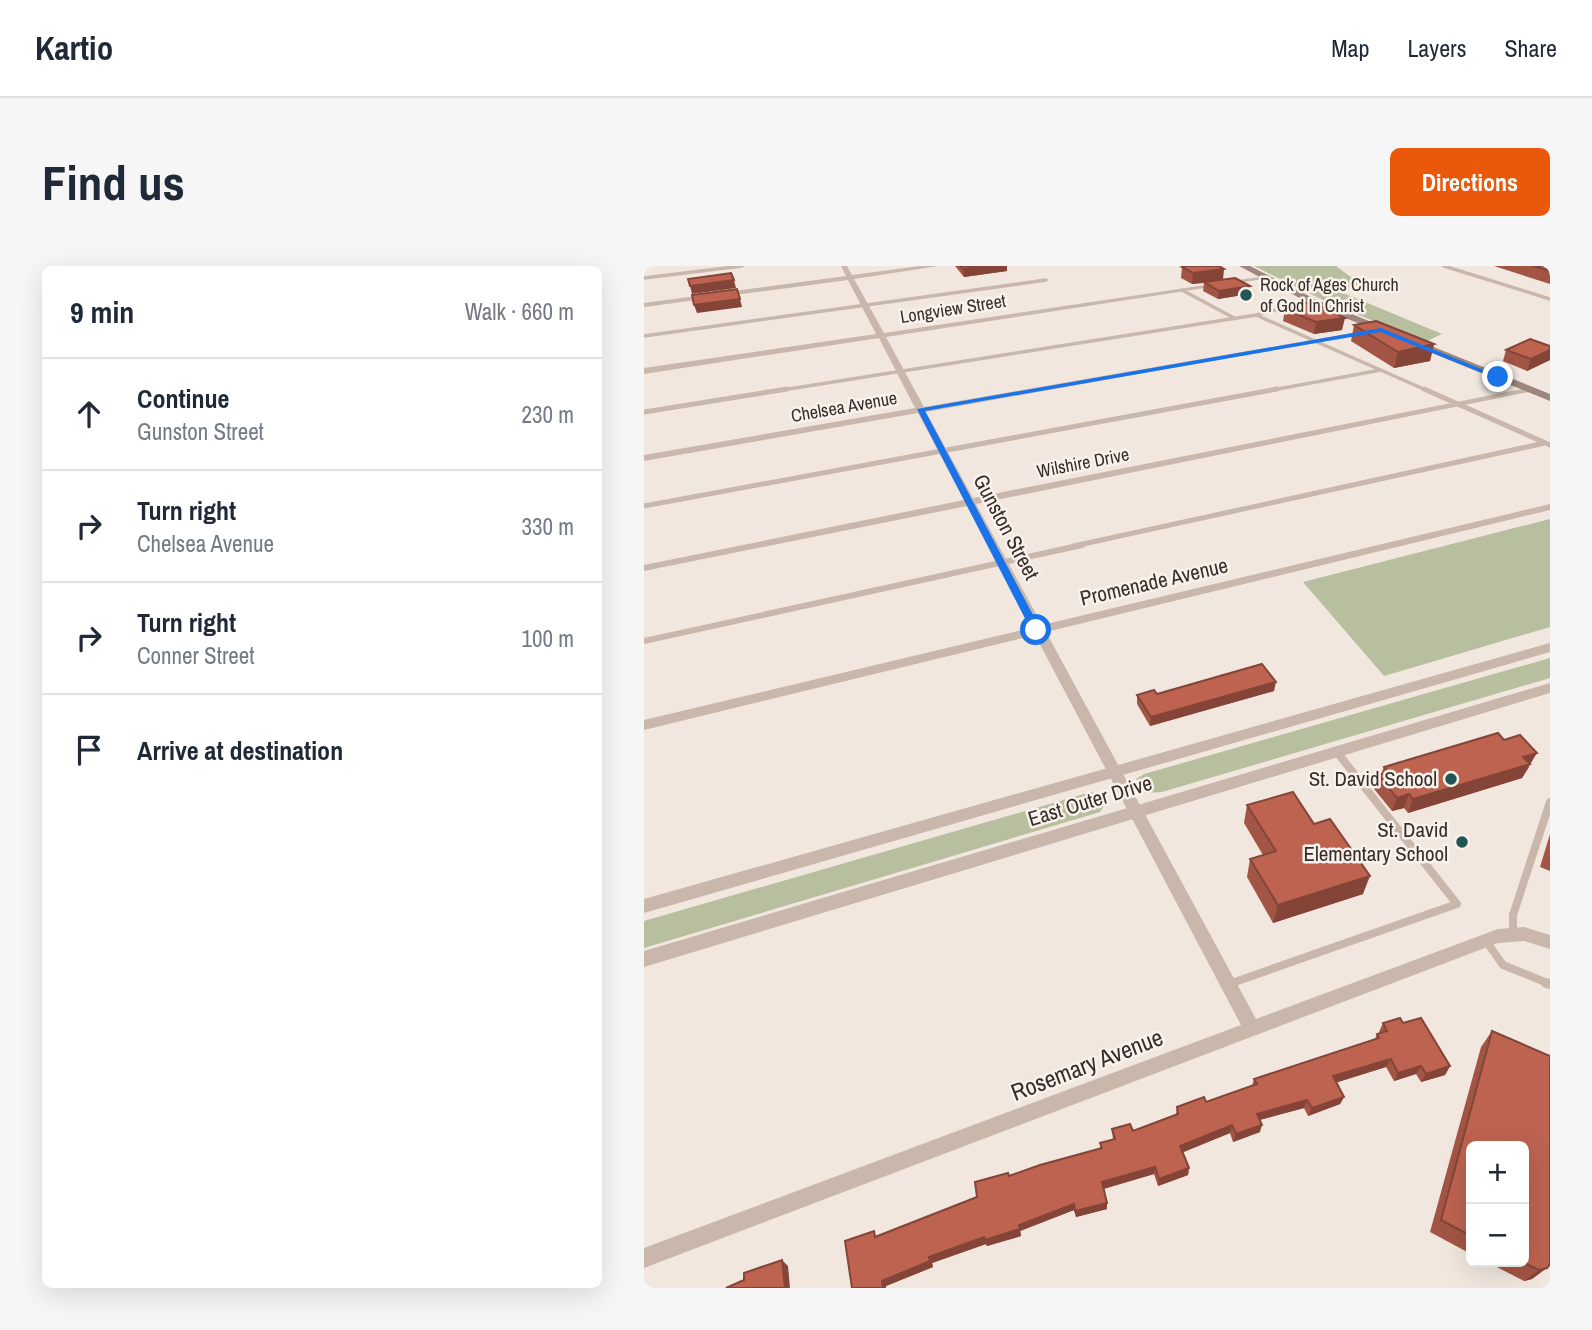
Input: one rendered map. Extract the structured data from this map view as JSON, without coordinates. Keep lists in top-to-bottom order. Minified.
{"streets":{"street":["Longview Street","Chelsea Avenue","Wilshire Drive","Gunston Street","Promenade Avenue","East Outer Drive","Rosemary Avenue"]},"crossings":[["Longview Street","Gunston Street"],["Chelsea Avenue","Gunston Street"],["Wilshire Drive","Gunston Street"],["Gunston Street","Promenade Avenue"],["Gunston Street","East Outer Drive"],["Gunston Street","Rosemary Avenue"]],"places":["Rock of Ages Church of God In Christ","St. David School","St. David Elementary School"],"page":{"header":"Kartio","nav":["Map","Layers","Share"],"buttons":"Directions","title":"Find us","heading":["9 min","Walk · 660 m"],"list":[["Continue","Gunston Street","230 m"],["Turn right","Chelsea Avenue","330 m"],["Turn right","Conner Street","100 m"],"Arrive at destination"],"map_buttons":["+","−"]}}
